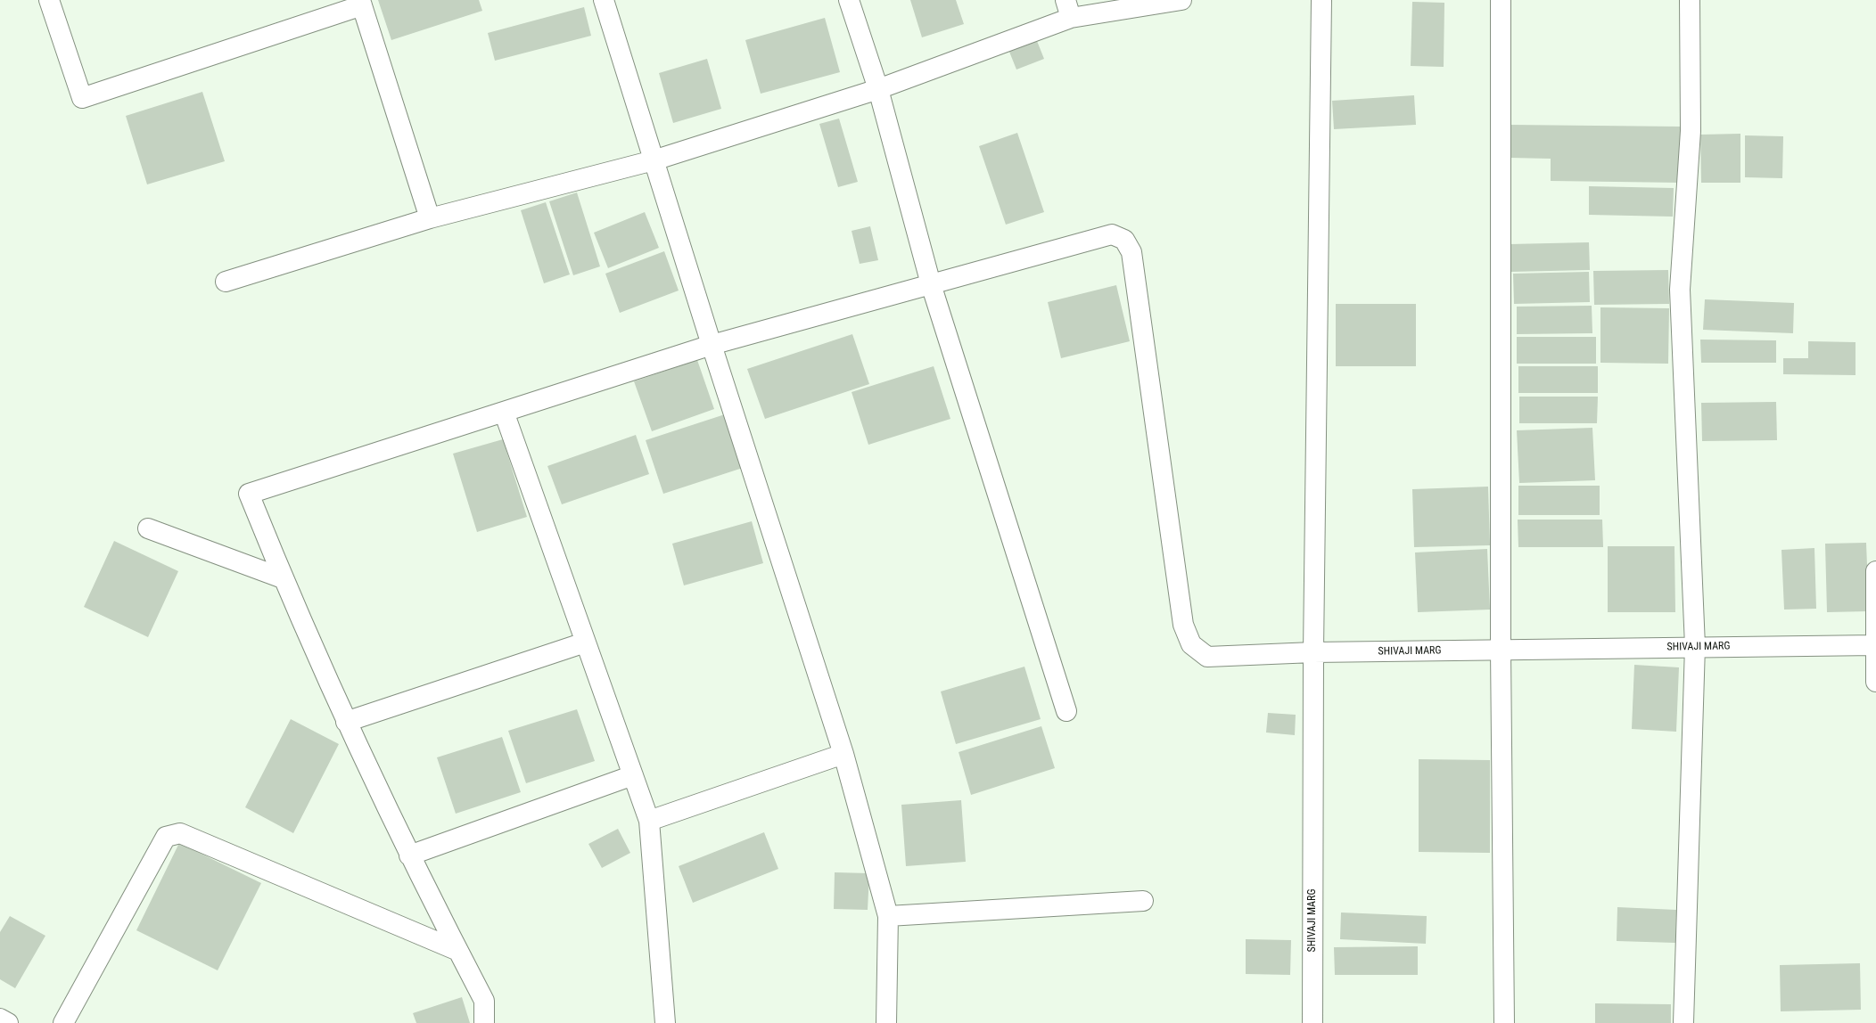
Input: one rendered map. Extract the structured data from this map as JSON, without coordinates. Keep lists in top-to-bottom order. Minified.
{"streets":{"street":["SHIVAJI MARG"]}}
